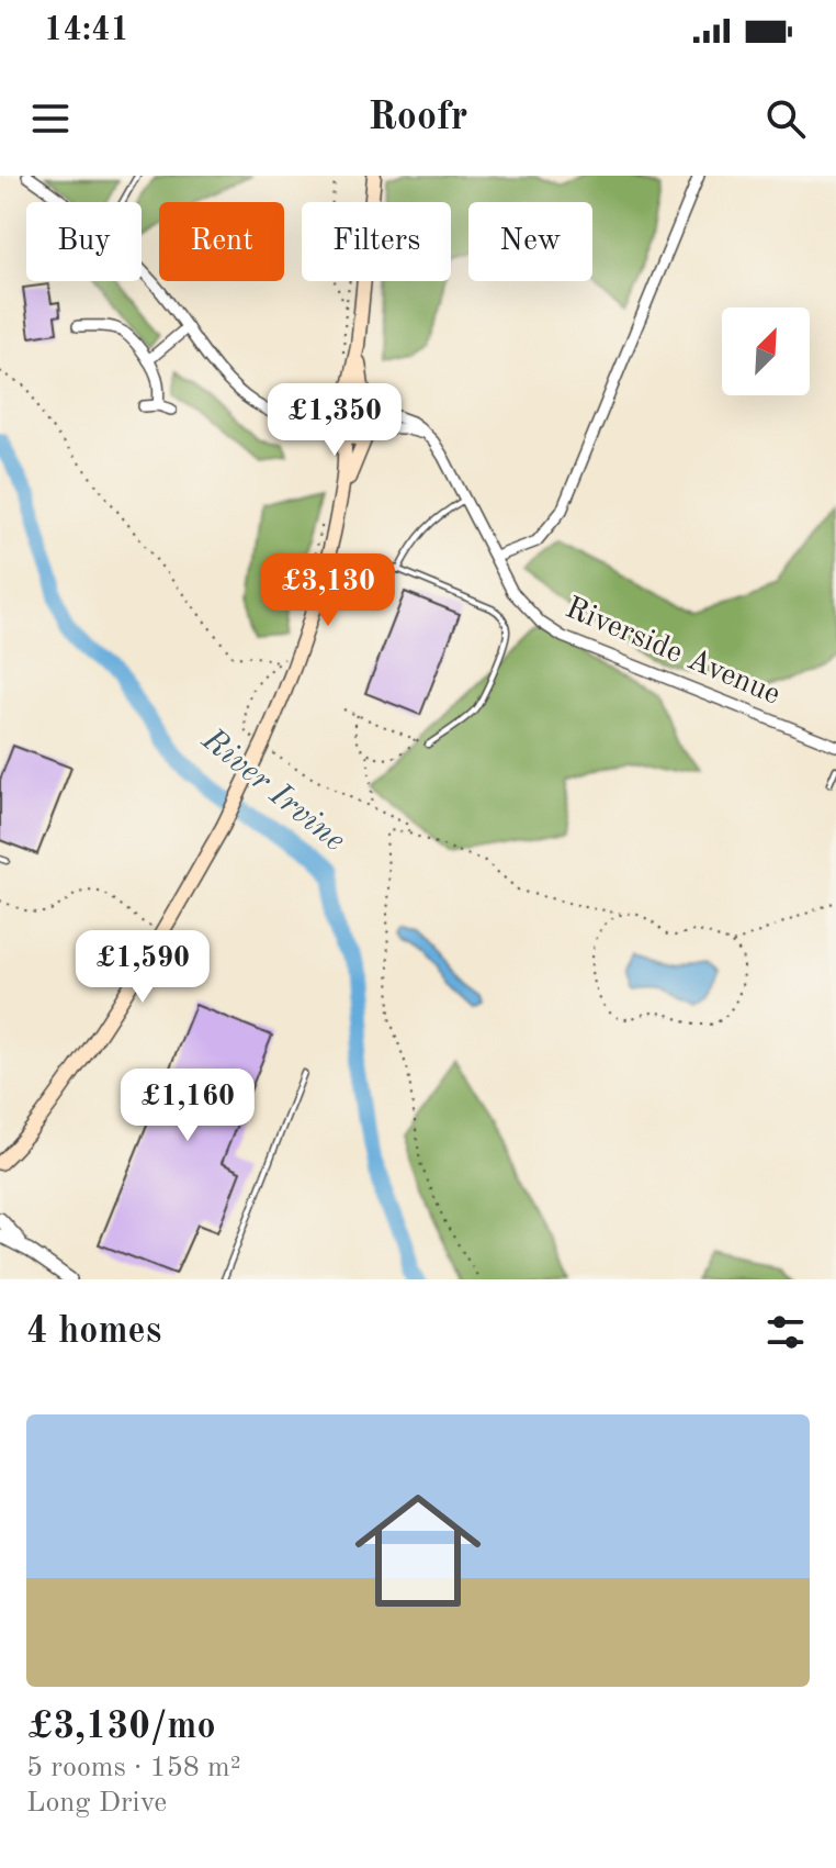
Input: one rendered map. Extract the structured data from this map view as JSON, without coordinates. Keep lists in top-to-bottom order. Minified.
{"streets":{"street":["Riverside Avenue"]},"water":["River Irvine"],"north":"top right","page":{"status":"14:41","header":"Roofr","chip":["Buy","Rent","Filters","New"],"price":["£1,350","£3,130","£1,590","£1,160"],"heading":"4 homes","list":[{"name":"£3,130/mo","note":"5 rooms · 158 m² · Long Drive"}]}}
